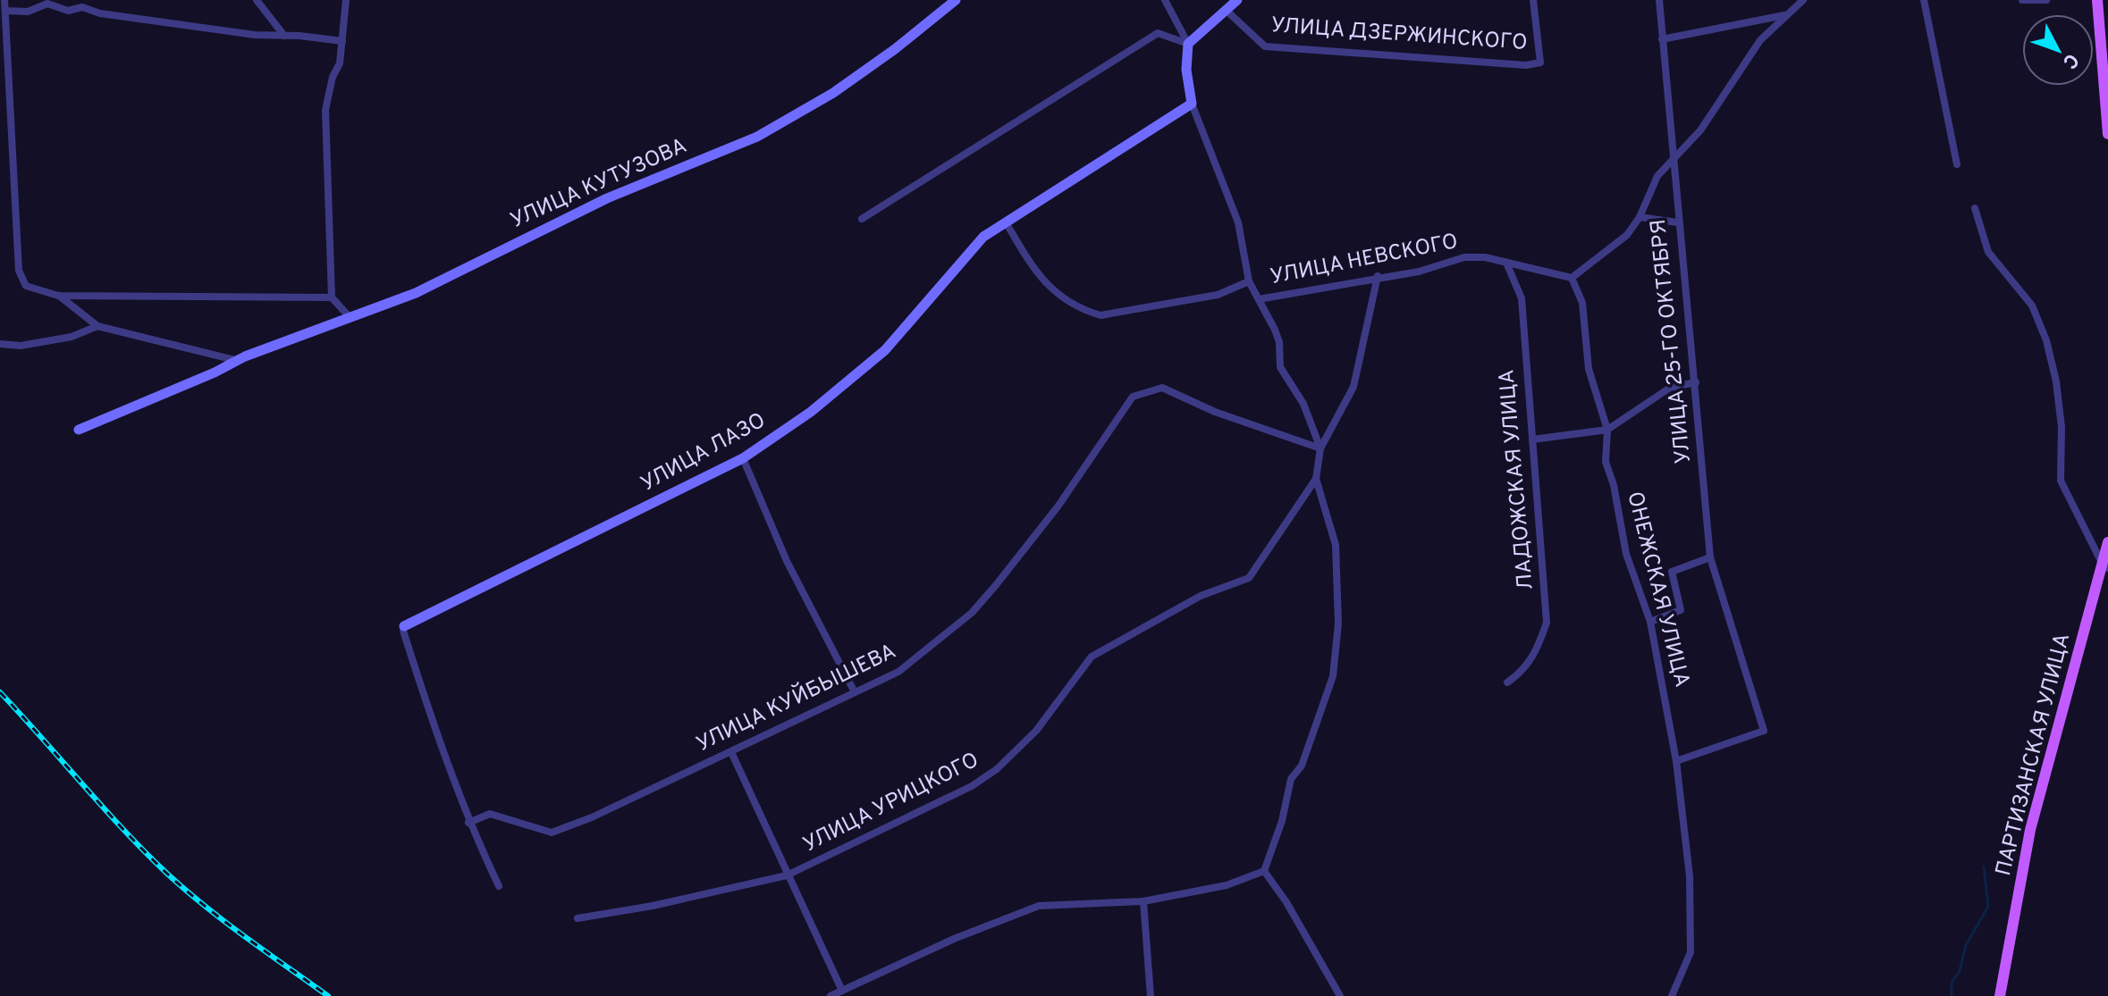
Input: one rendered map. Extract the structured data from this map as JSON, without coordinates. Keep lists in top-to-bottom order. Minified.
{"streets":{"main road":["ПАРТИЗАНСКАЯ УЛИЦА"],"street":["УЛИЦА ДЗЕРЖИНСКОГО","УЛИЦА КУТУЗОВА","УЛИЦА НЕВСКОГО","УЛИЦА 25-ГО ОКТЯБРЯ","УЛИЦА ЛАЗО","ЛАДОЖСКАЯ УЛИЦА","ОНЕЖСКАЯ УЛИЦА","УЛИЦА КУЙБЫШЕВА","УЛИЦА УРИЦКОГО"]},"crossings":[["УЛИЦА НЕВСКОГО","ЛАДОЖСКАЯ УЛИЦА"],["УЛИЦА НЕВСКОГО","ОНЕЖСКАЯ УЛИЦА"],["УЛИЦА 25-ГО ОКТЯБРЯ","ОНЕЖСКАЯ УЛИЦА"],["УЛИЦА ЛАЗО","УЛИЦА КУЙБЫШЕВА"]],"north":"bottom right"}
